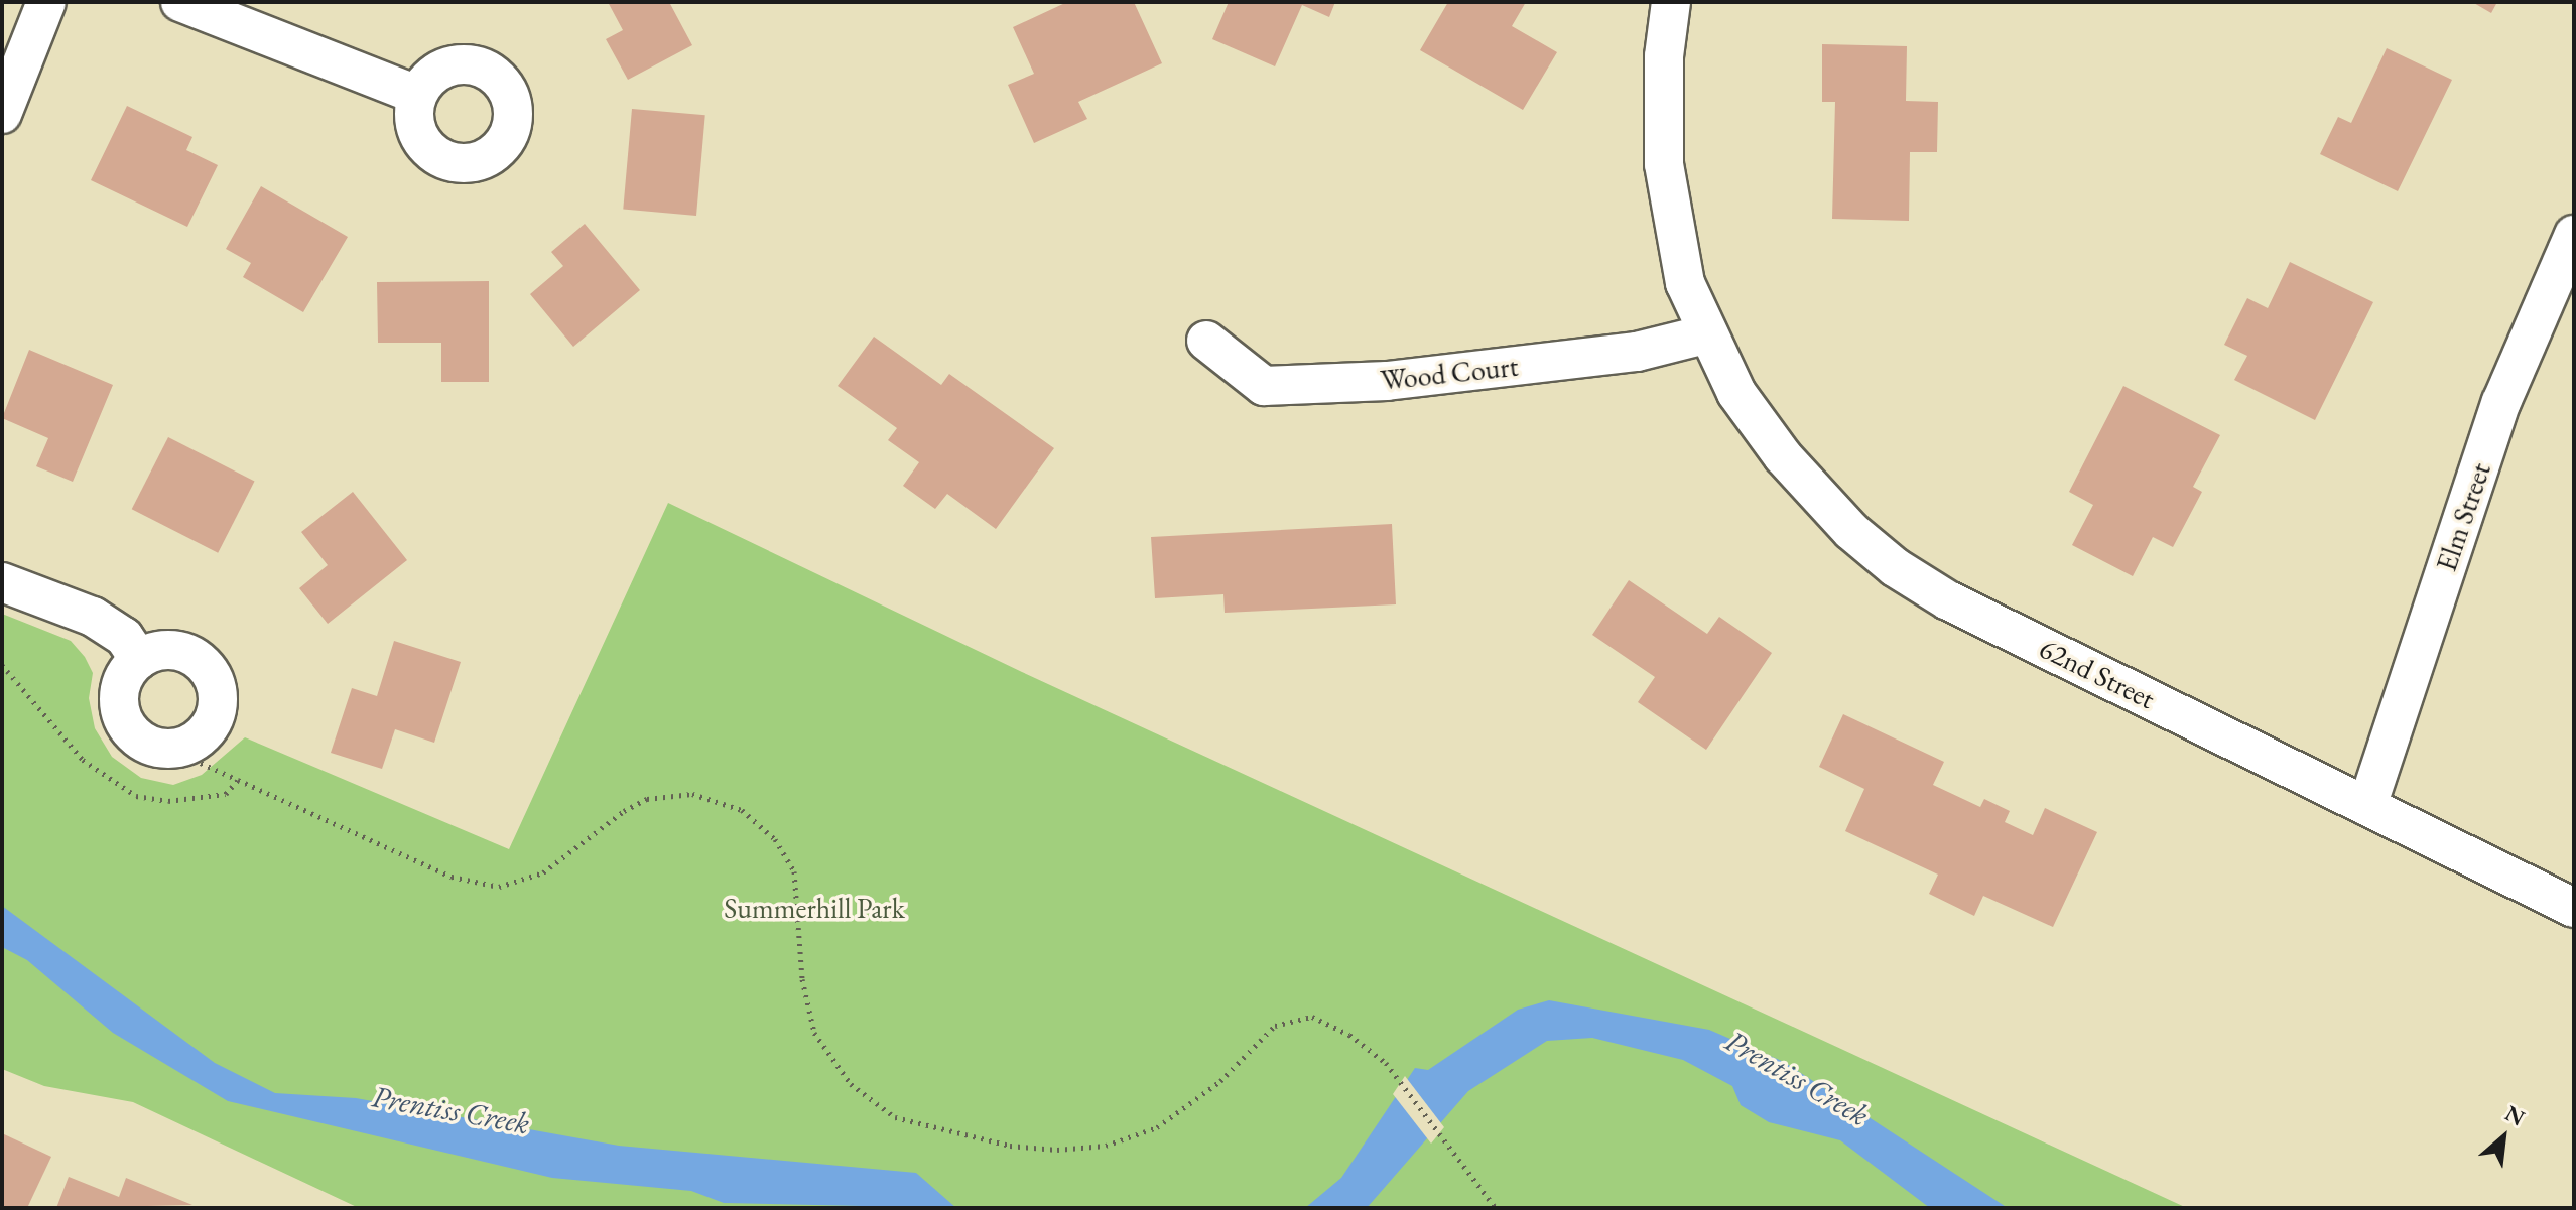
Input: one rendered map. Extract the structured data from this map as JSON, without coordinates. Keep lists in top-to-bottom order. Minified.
{"streets":{"street":["Wood Court","Elm Street","62nd Street"]},"crossings":[["Wood Court","62nd Street"],["Elm Street","62nd Street"]],"water":["Prentiss Creek"],"parks":["Summerhill Park"],"north":"top right"}
